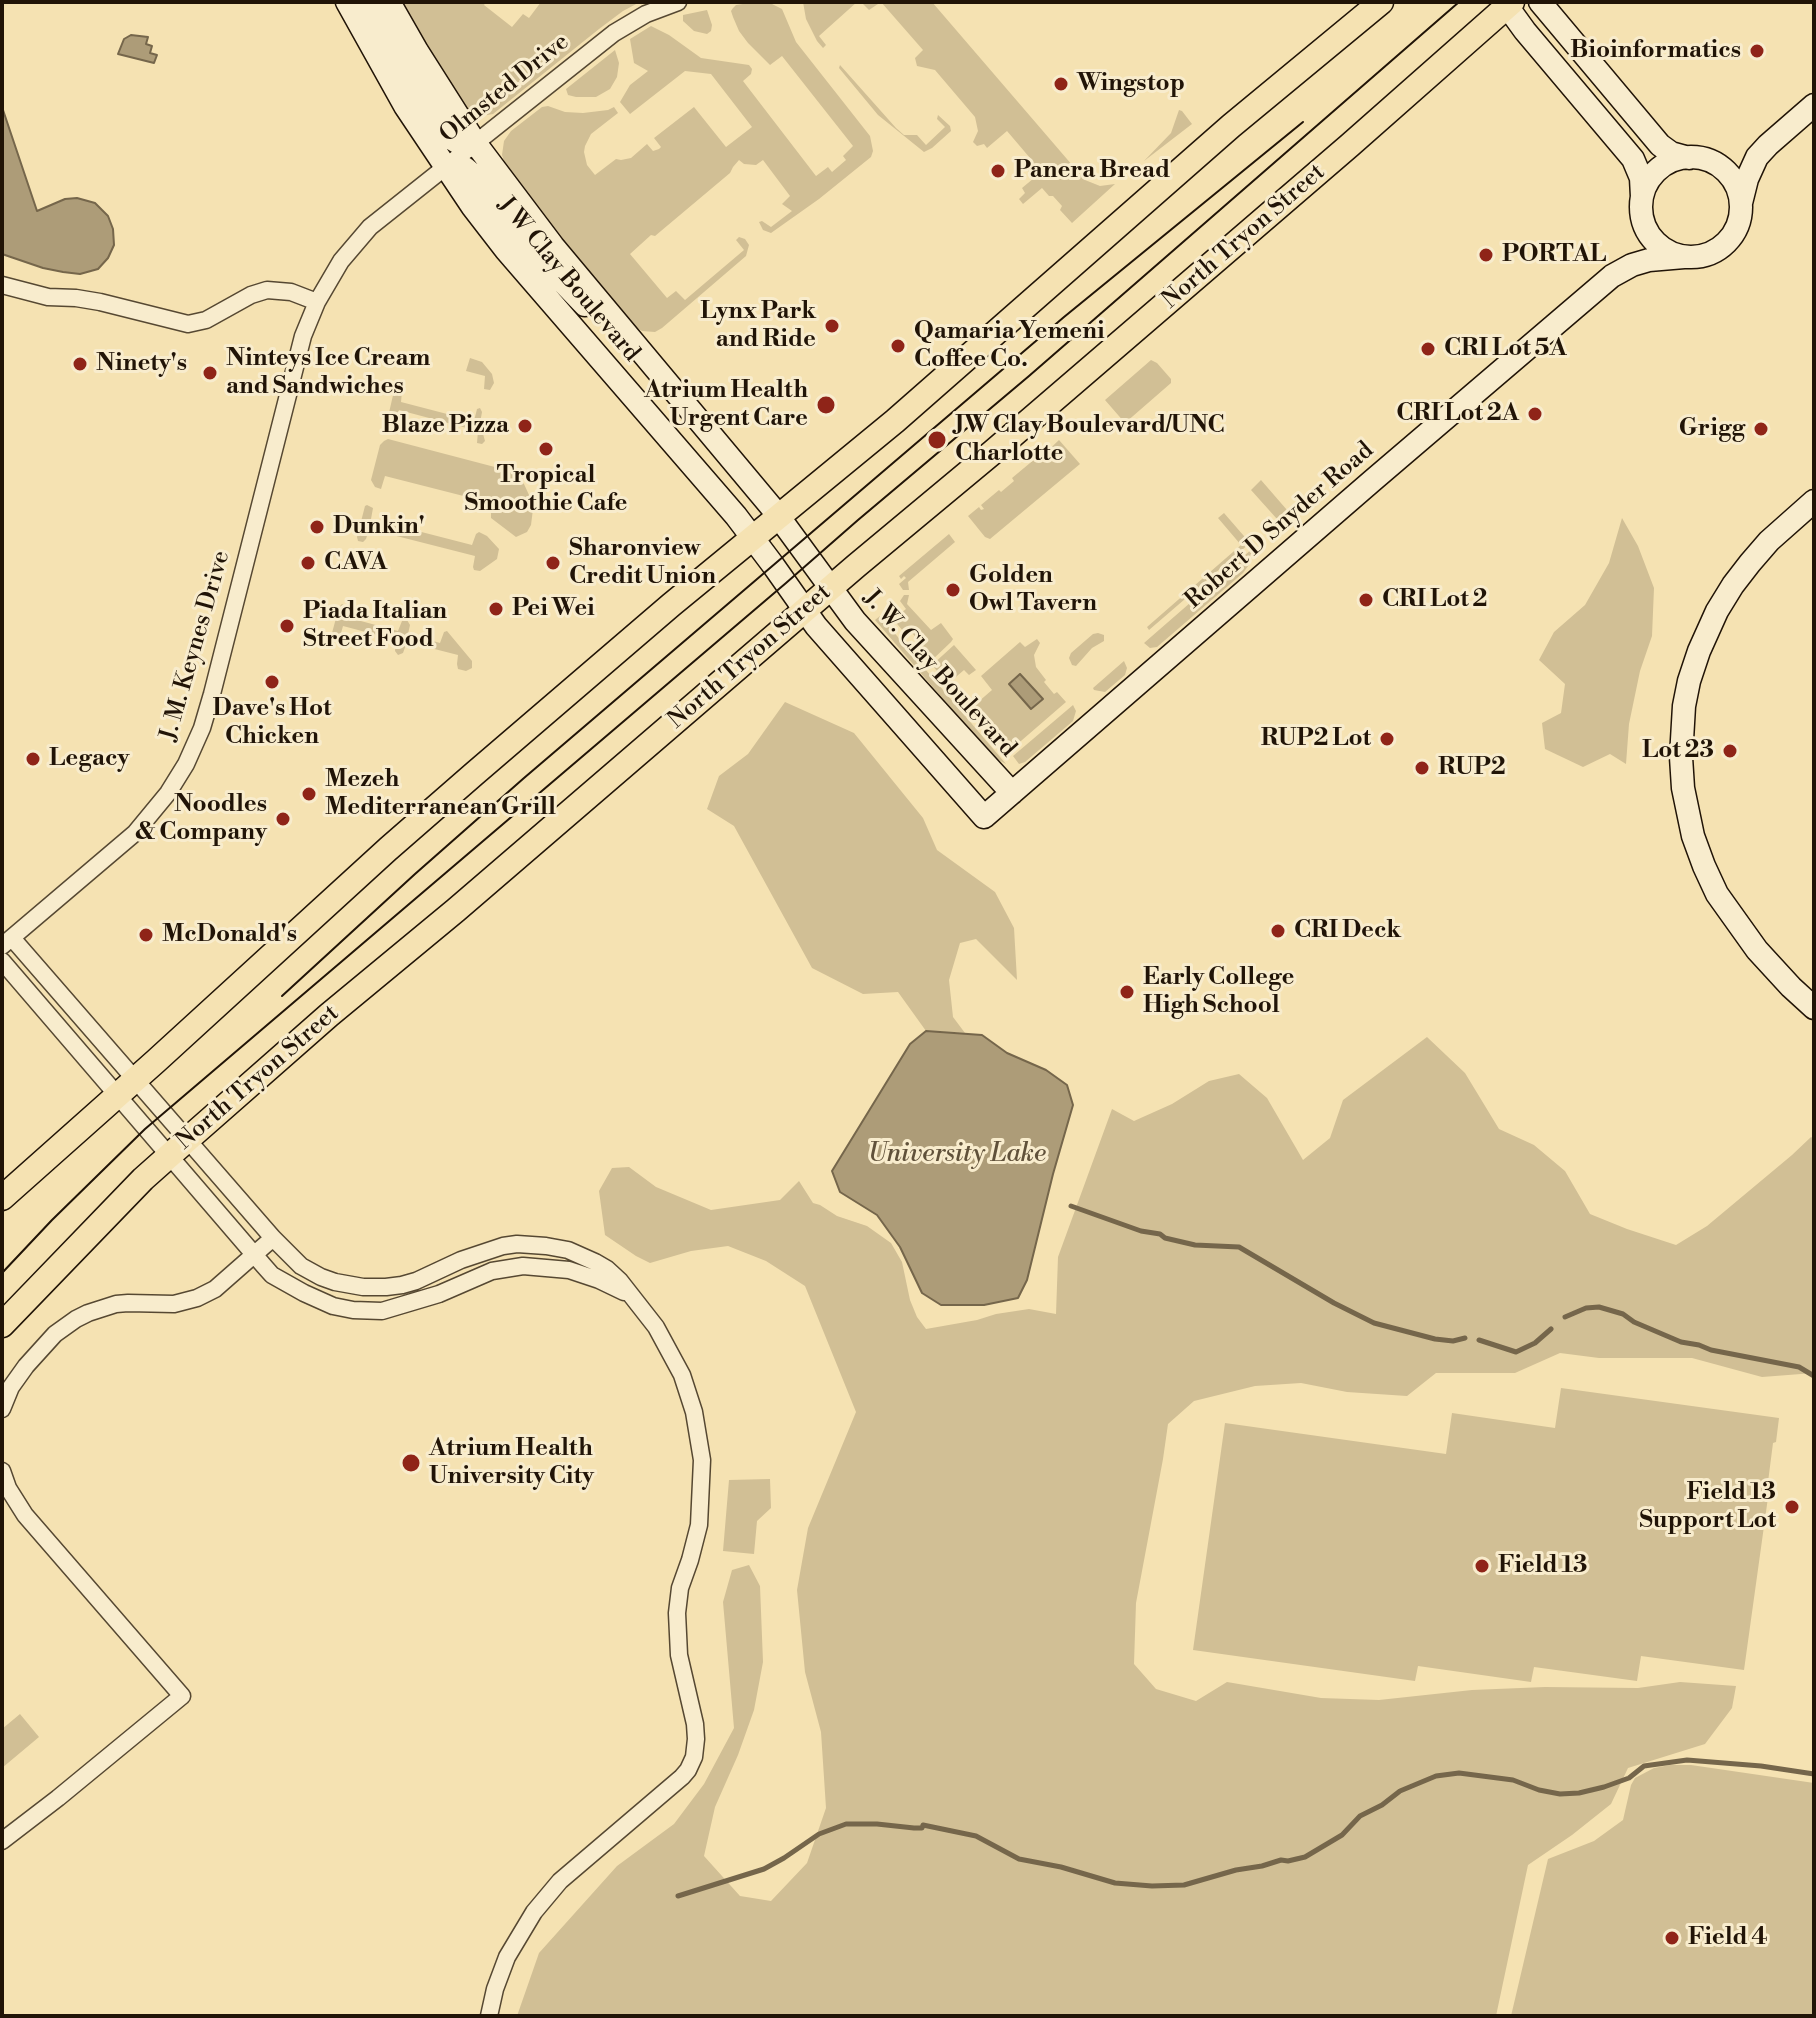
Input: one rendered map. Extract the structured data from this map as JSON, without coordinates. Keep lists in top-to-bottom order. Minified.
{"streets":{"main road":["North Tryon Street"],"street":["Olmsted Drive","J W Clay Boulevard","Robert D Snyder Road","J. M. Keynes Drive","J. W. Clay Boulevard"]},"crossings":[["Olmsted Drive","J W Clay Boulevard"],["Olmsted Drive","J. M. Keynes Drive"],["North Tryon Street","J W Clay Boulevard"],["North Tryon Street","Robert D Snyder Road"],["North Tryon Street","J. M. Keynes Drive"],["North Tryon Street","J. W. Clay Boulevard"],["J W Clay Boulevard","Robert D Snyder Road"],["J W Clay Boulevard","J. M. Keynes Drive"],["J W Clay Boulevard","J. W. Clay Boulevard"],["Robert D Snyder Road","J. W. Clay Boulevard"]],"water":["University Lake"],"places":["Bioinformatics","Wingstop","Panera Bread","PORTAL","Lynx Park and Ride","Qamaria Yemeni Coffee Co.","CRI Lot 5A","Ninety's","Ninteys Ice Cream and Sandwiches","Atrium Health Urgent Care","CRI Lot 2A","Blaze Pizza","Grigg","JW Clay Boulevard/UNC Charlotte","Tropical Smoothie Cafe","Dunkin'","CAVA","Sharonview Credit Union","Golden Owl Tavern","CRI Lot 2","Pei Wei","Piada Italian Street Food","Dave's Hot Chicken","RUP2 Lot","Lot 23","Legacy","RUP2","Mezeh Mediterranean Grill","Noodles & Company","CRI Deck","McDonald's","Early College High School","Atrium Health University City","Field 13 Support Lot","Field 13","Field 4"]}
